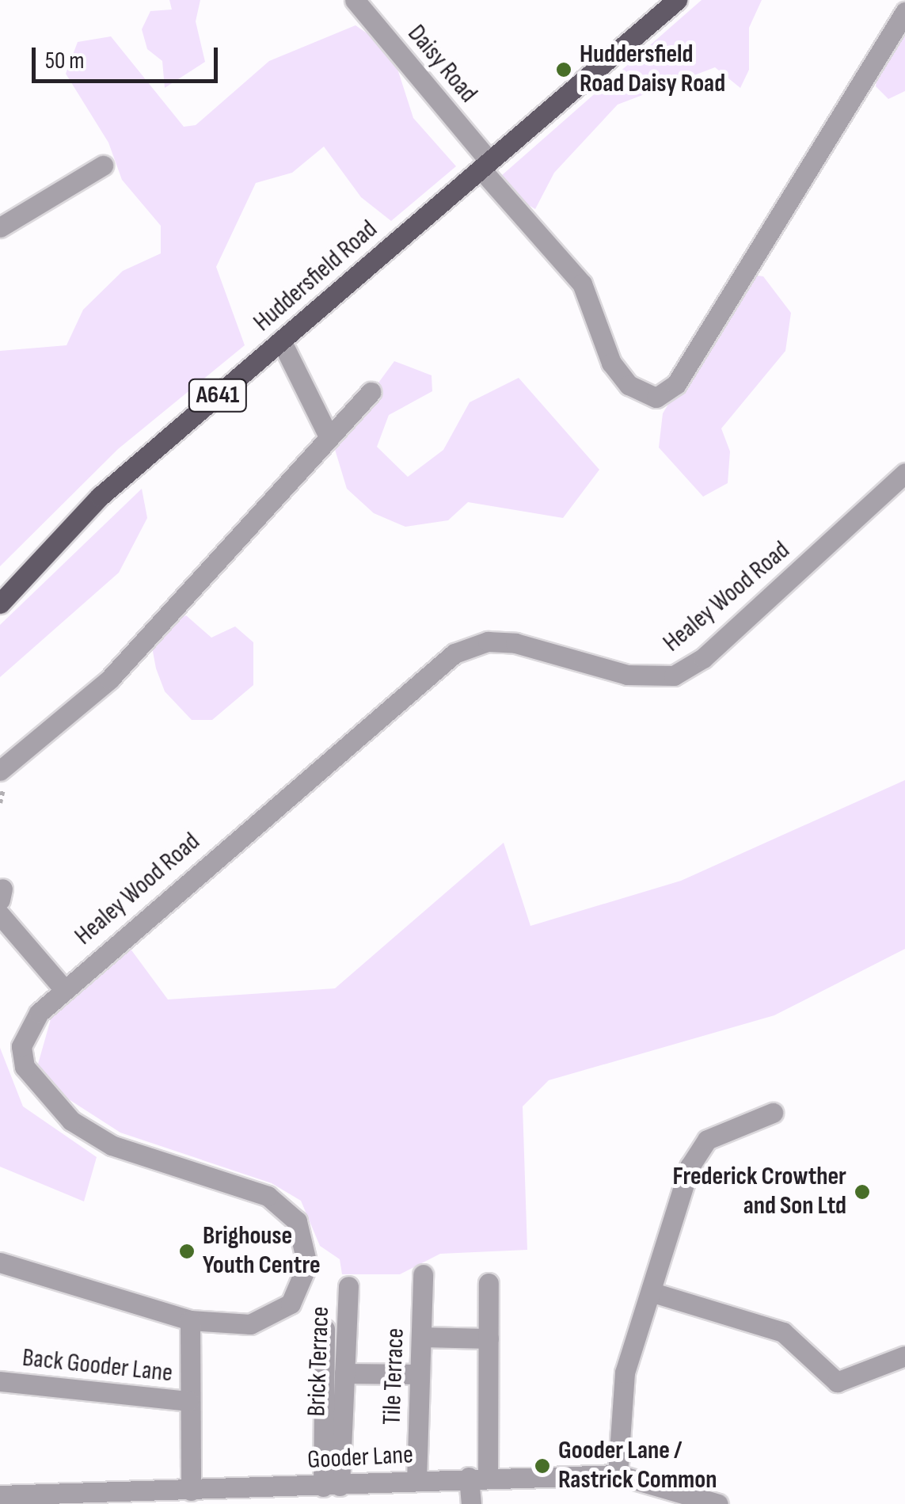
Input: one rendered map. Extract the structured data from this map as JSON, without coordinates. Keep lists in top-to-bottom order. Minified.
{"streets":{"main road":["Huddersfield Road","A641"],"street":["Daisy Road","Healey Wood Road","Brick Terrace","Back Gooder Lane","Tile Terrace","Gooder Lane"]},"crossings":[["Daisy Road","Huddersfield Road"],["Brick Terrace","Gooder Lane"],["Tile Terrace","Gooder Lane"]],"places":["Huddersfield Road Daisy Road","Frederick Crowther and Son Ltd","Brighouse Youth Centre","Gooder Lane / Rastrick Common"],"scale_bar":"50 m"}
